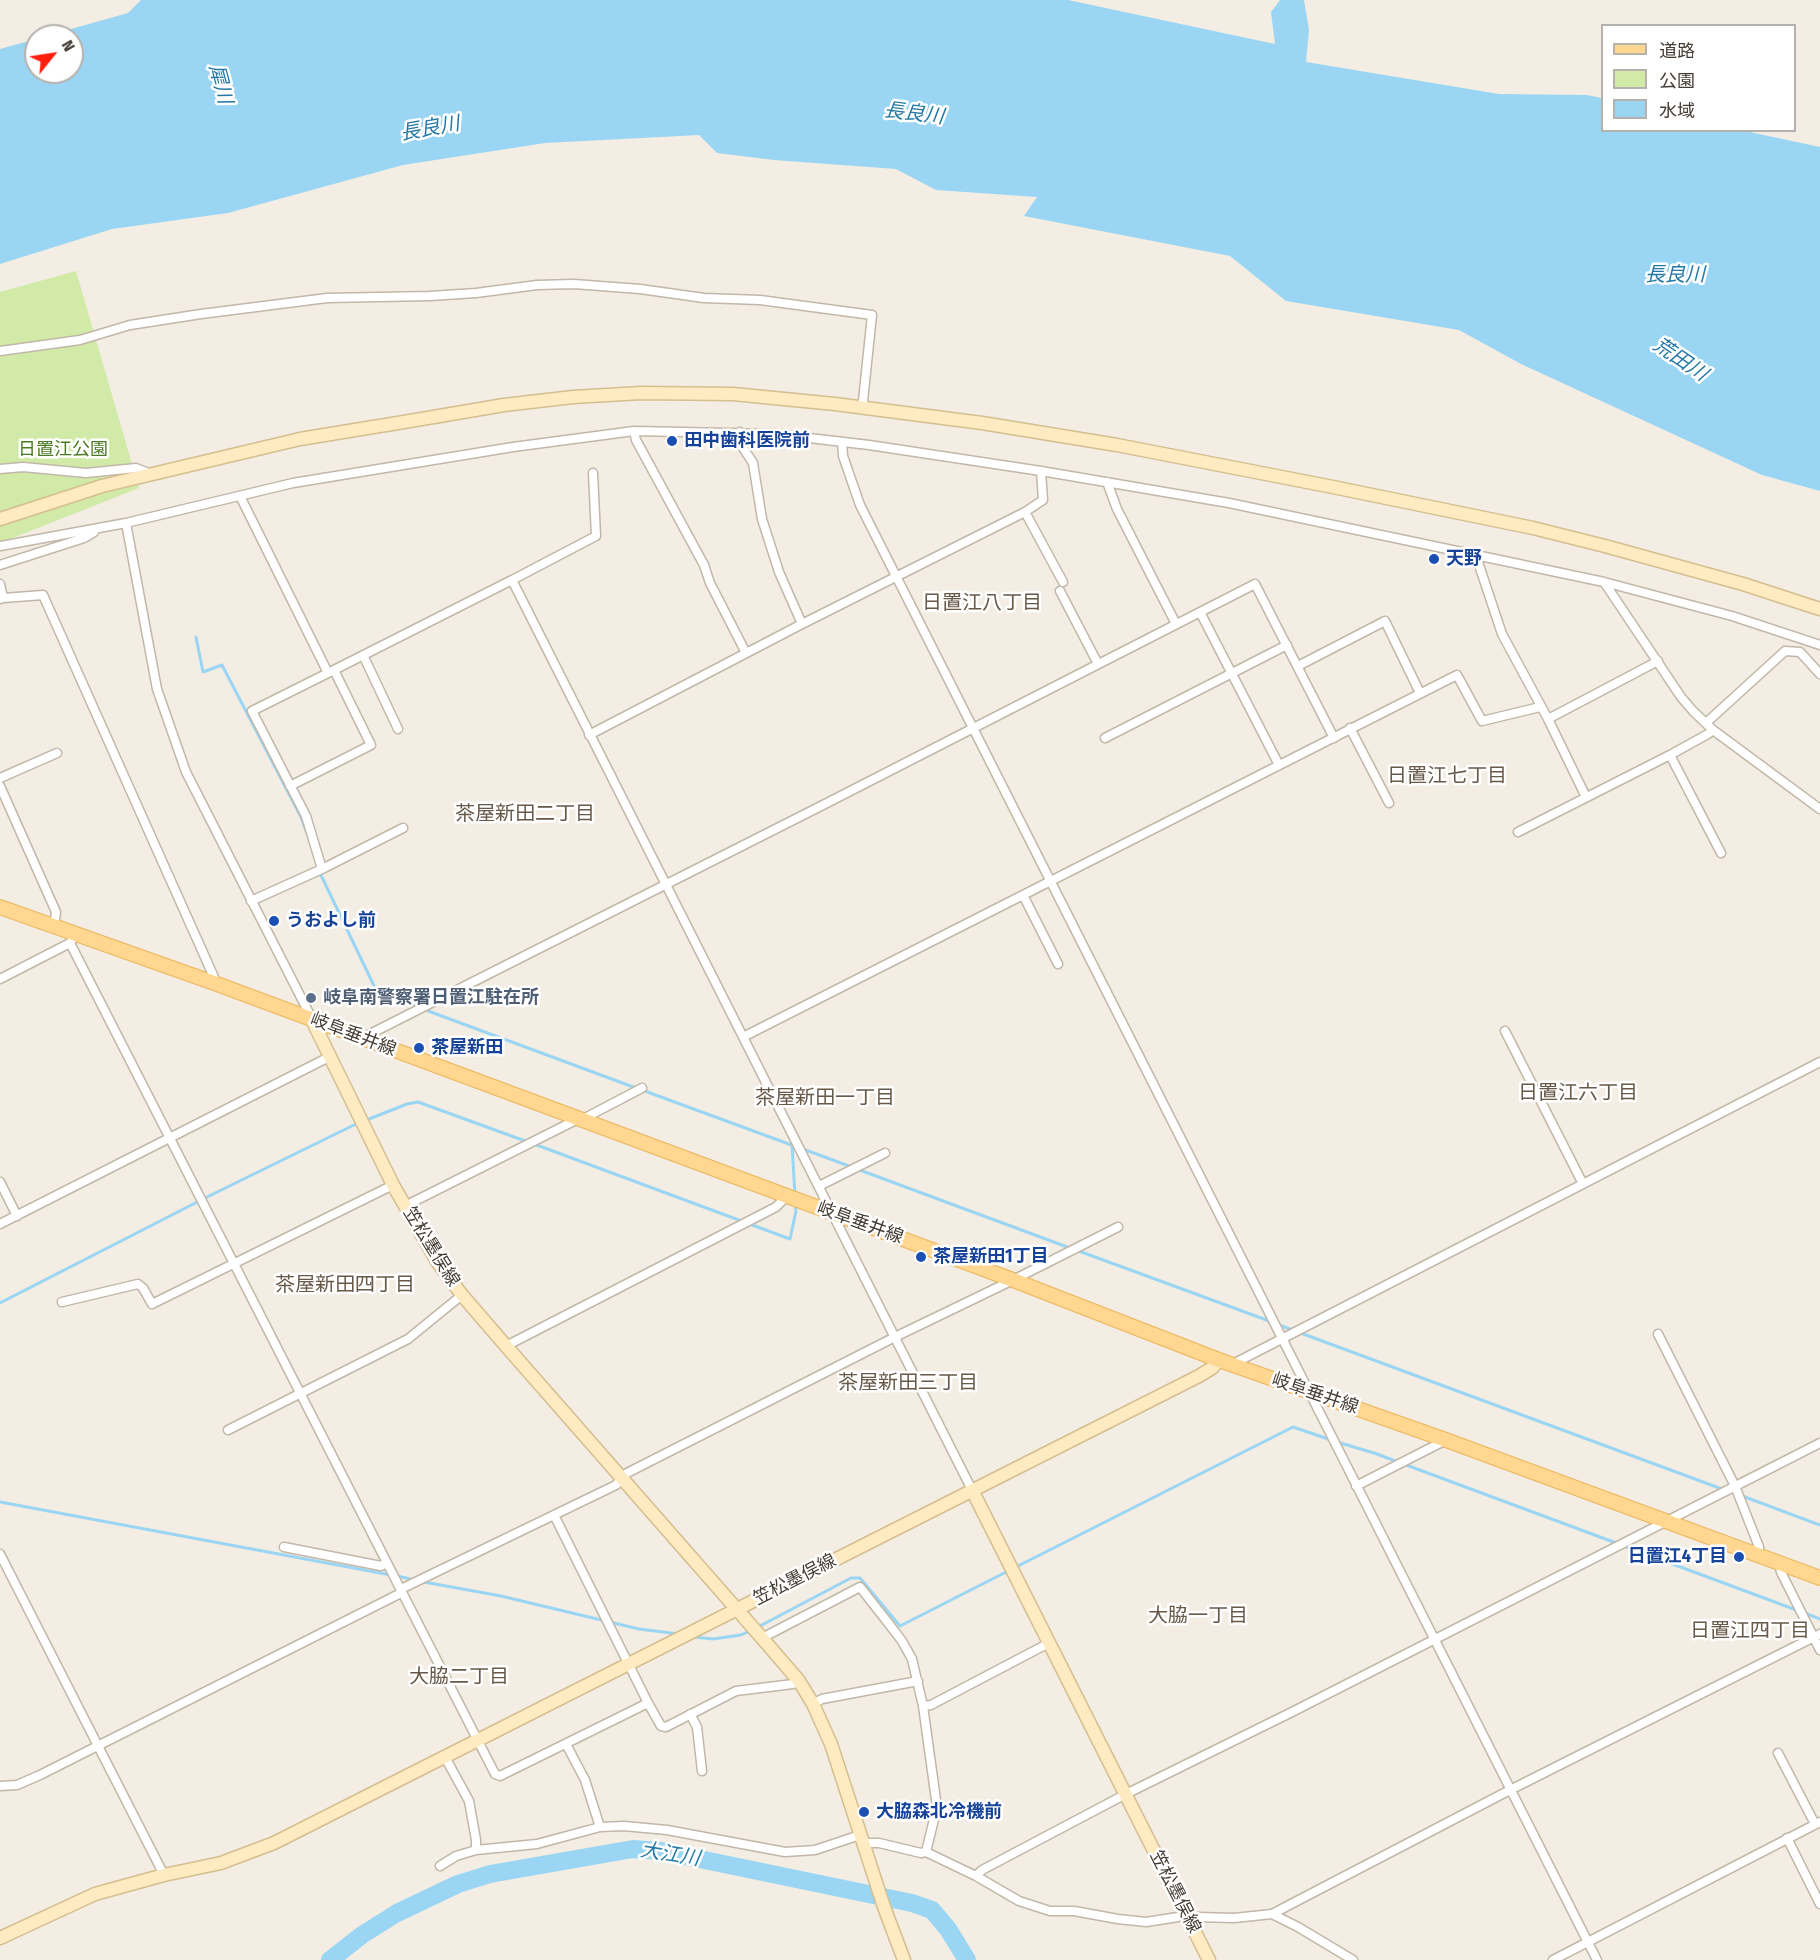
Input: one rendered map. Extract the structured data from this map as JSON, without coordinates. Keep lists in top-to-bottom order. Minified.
{"streets":{"main road":["岐阜垂井線"],"street":["笠松墨俣線"]},"crossings":[["岐阜垂井線","笠松墨俣線"]],"districts":["日置江八丁目","日置江七丁目","茶屋新田二丁目","日置江六丁目","茶屋新田一丁目","茶屋新田四丁目","茶屋新田三丁目","大脇一丁目","日置江四丁目","大脇二丁目"],"water":["犀川","長良川","荒田川","大江川"],"parks":["日置江公園"],"places":["田中歯科医院前","天野","うおよし前","岐阜南警察署日置江駐在所","茶屋新田","茶屋新田1丁目","日置江4丁目","大脇森北冷機前"],"legend":["道路","公園","水域"],"north":"top right"}
